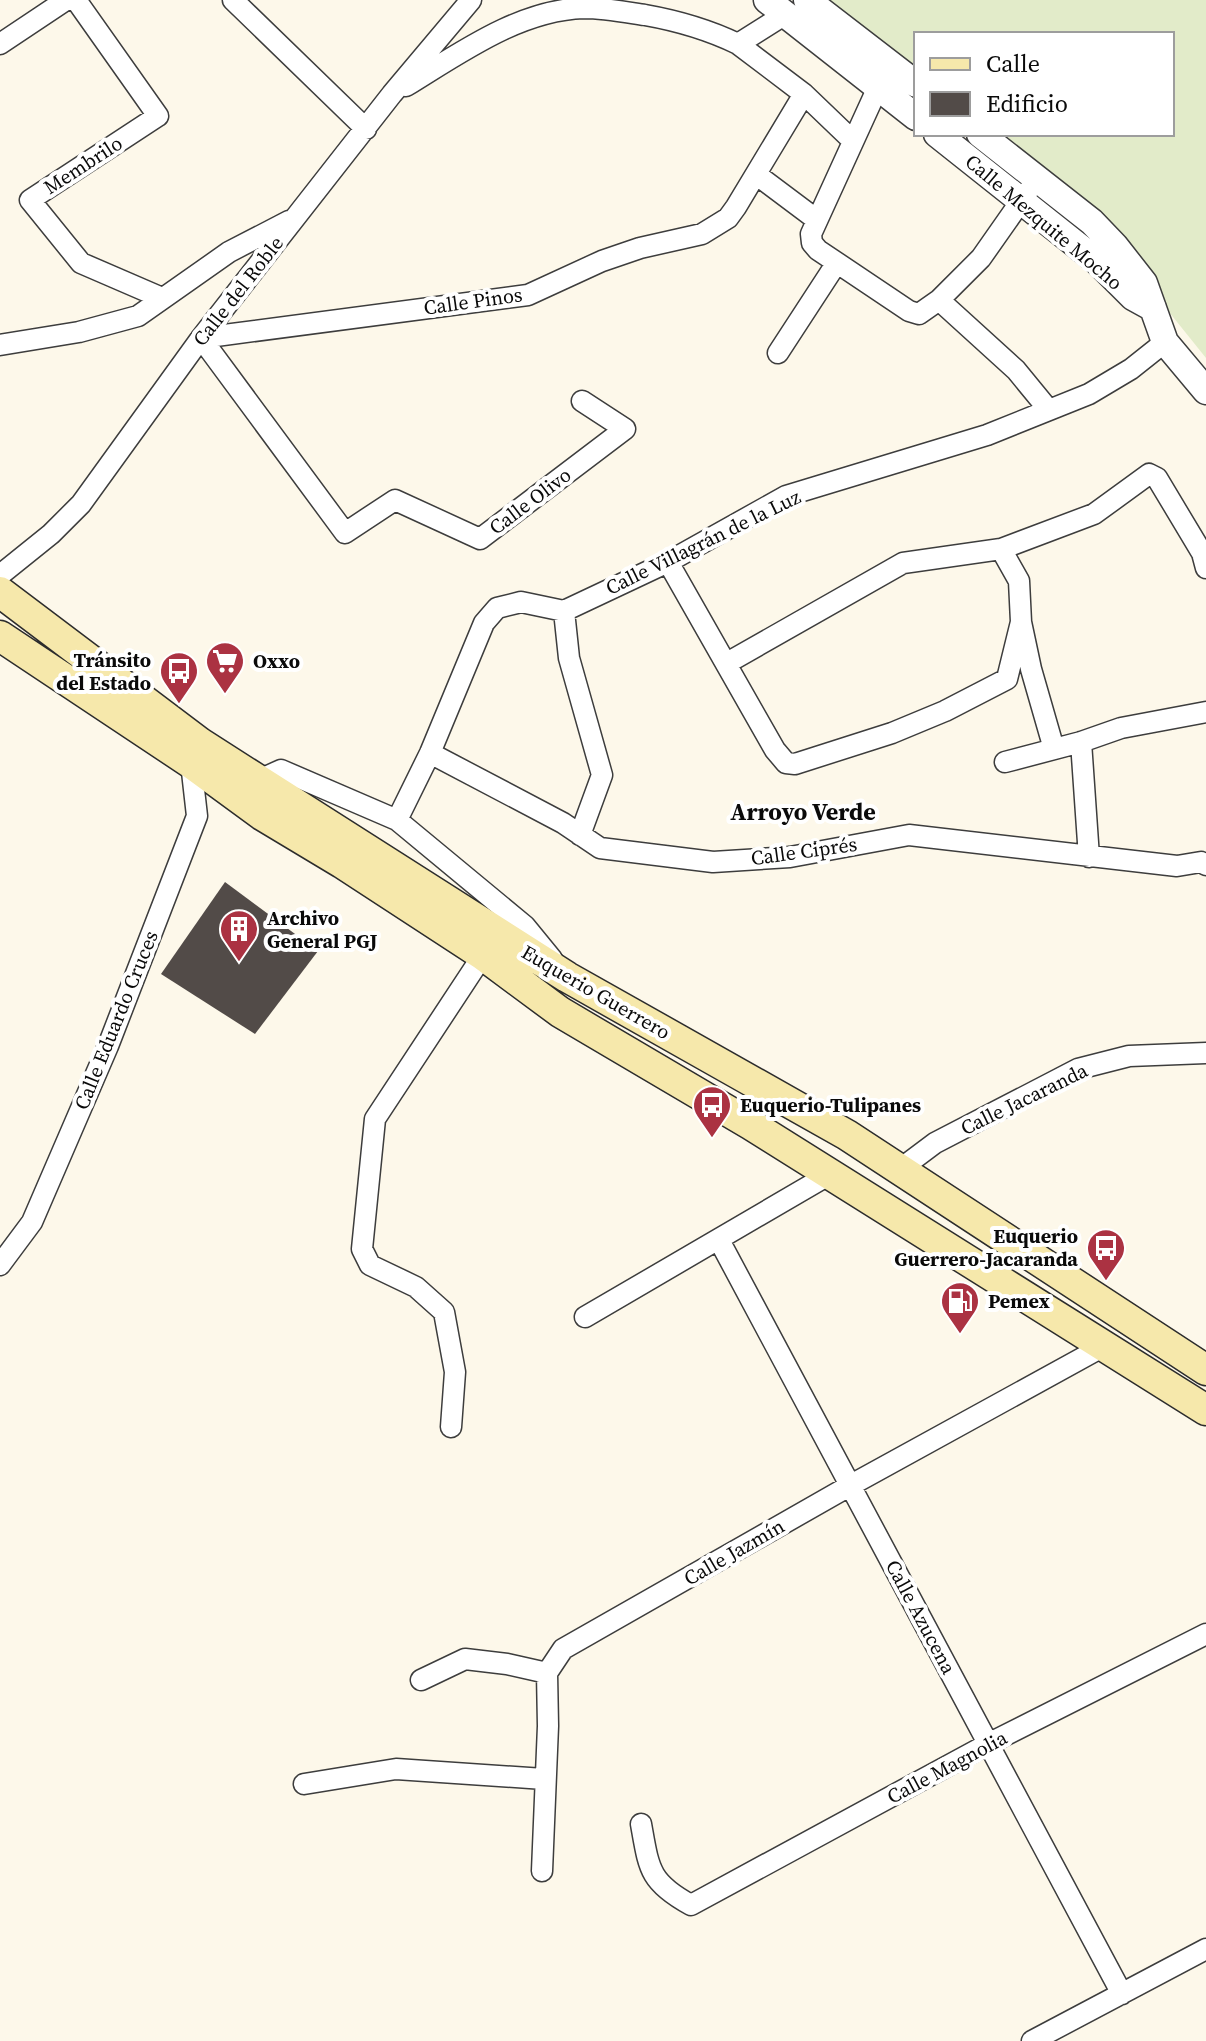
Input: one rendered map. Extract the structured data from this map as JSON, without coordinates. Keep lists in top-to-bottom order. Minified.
{"streets":{"main road":["Euquerio Guerrero"],"street":["Membrilo","Calle Mezquite Mocho","Calle del Roble","Calle Pinos","Calle Olivo","Calle Villagrán de la Luz","Calle Ciprés","Calle Eduardo Cruces","Calle Jacaranda","Calle Jazmín","Calle Azucena","Calle Magnolia"]},"crossings":[["Calle Mezquite Mocho","Calle Villagrán de la Luz"],["Calle del Roble","Calle Pinos"],["Calle del Roble","Calle Olivo"],["Calle Pinos","Calle Olivo"],["Euquerio Guerrero","Calle Eduardo Cruces"],["Euquerio Guerrero","Calle Jacaranda"],["Euquerio Guerrero","Calle Jazmín"],["Calle Jazmín","Calle Azucena"],["Calle Azucena","Calle Magnolia"]],"districts":["Arroyo Verde"],"places":{"supermarket":["Oxxo"],"bus stop":["Tránsito del Estado","Euquerio-Tulipanes","Euquerio Guerrero-Jacaranda"],"building":["Archivo General PGJ"],"fuel station":["Pemex"]},"legend":["Calle","Edificio"]}
